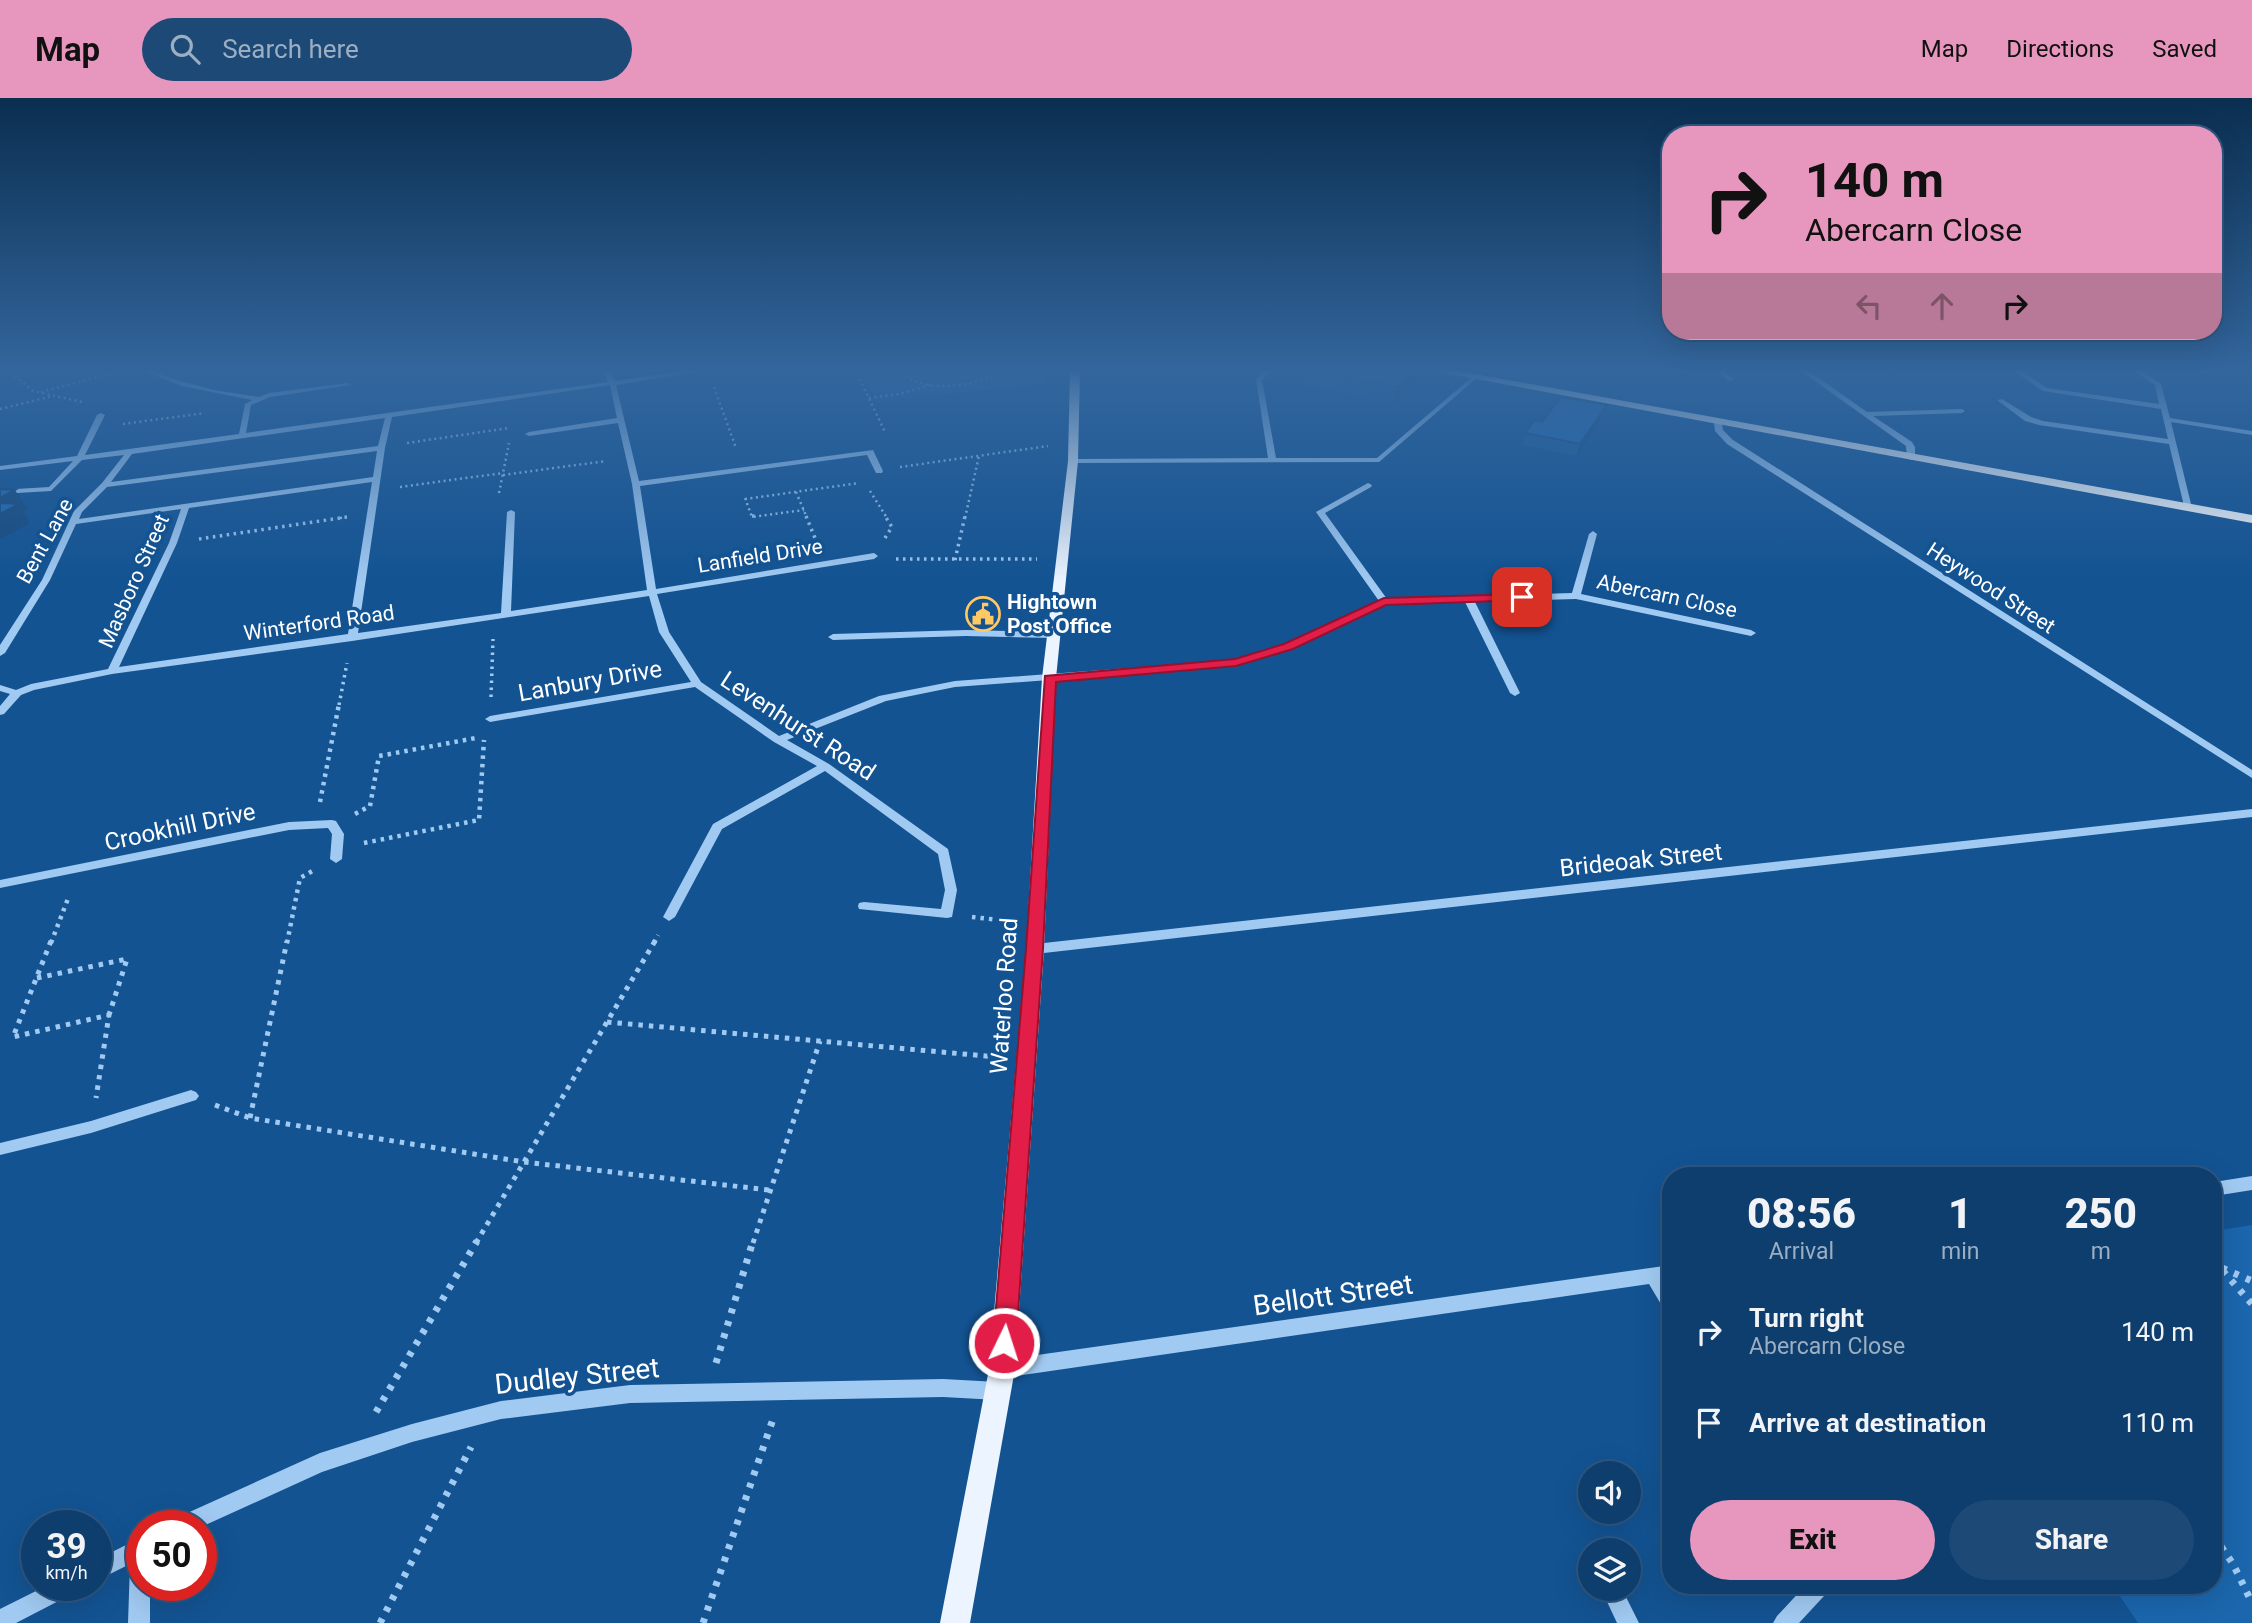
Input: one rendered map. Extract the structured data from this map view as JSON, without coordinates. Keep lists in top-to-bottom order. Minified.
{"streets":{"main road":["Waterloo Road"],"street":["Bent Lane","Lanfield Drive","Masboro Street","Heywood Street","Abercarn Close","Winterford Road","Lanbury Drive","Levenhurst Road","Crookhill Drive","Brideoak Street","Bellott Street","Dudley Street"]},"crossings":[["Lanfield Drive","Winterford Road"],["Lanfield Drive","Levenhurst Road"],["Masboro Street","Winterford Road"],["Abercarn Close","Levenhurst Road"],["Abercarn Close","Waterloo Road"],["Winterford Road","Levenhurst Road"],["Lanbury Drive","Levenhurst Road"],["Brideoak Street","Waterloo Road"],["Waterloo Road","Bellott Street"],["Waterloo Road","Dudley Street"]],"places":{"public building":["Hightown Post Office"]},"page":{"header":"Map","search":"Search here","nav":["Map","Directions","Saved"],"turn":["140 m","Abercarn Close"],"eta":["08:56","Arrival","1","min","250","m"],"list":[{"name":"Turn right","note":"Abercarn Close","value":"140 m"},{"name":"Arrive at destination","value":"110 m"}],"buttons":["Exit","Share"],"speed":"39 km/h","limit":"50"}}
